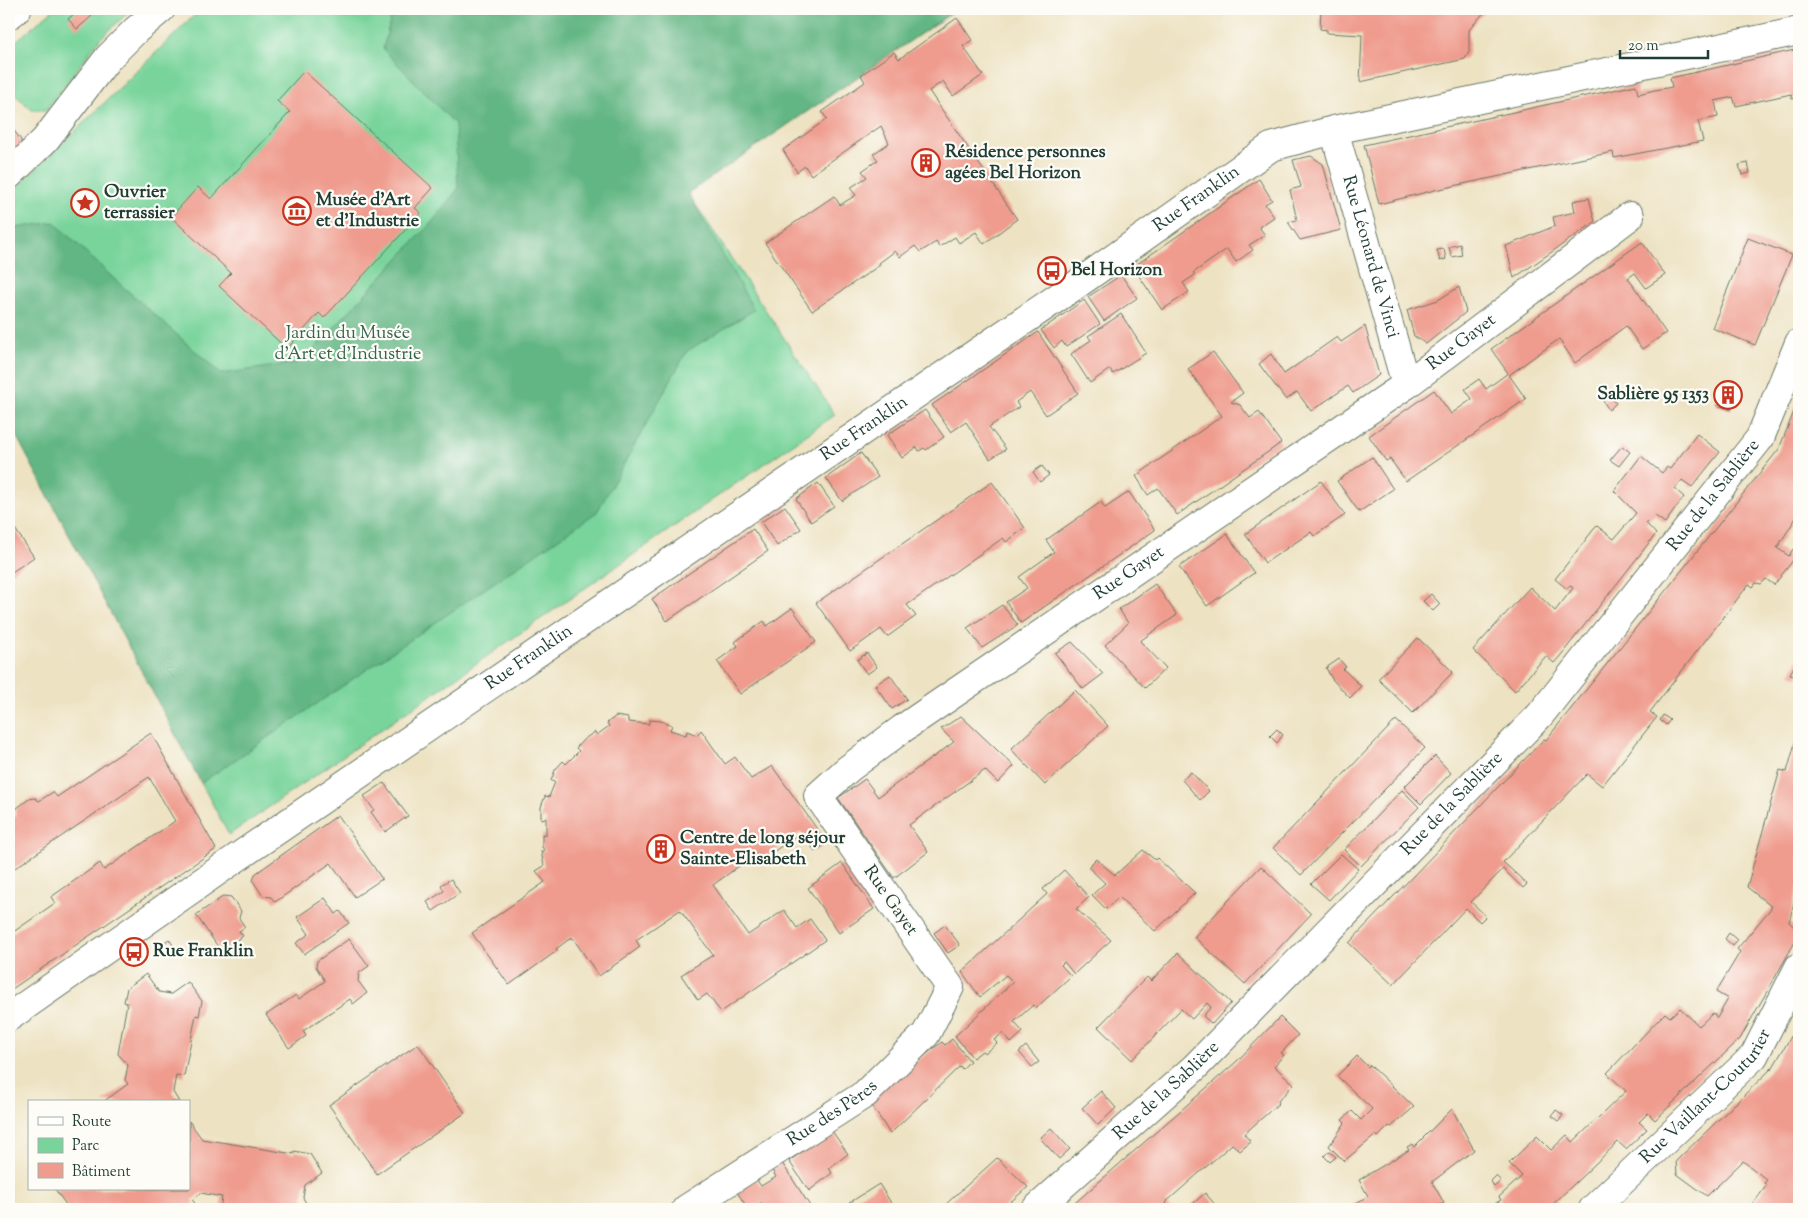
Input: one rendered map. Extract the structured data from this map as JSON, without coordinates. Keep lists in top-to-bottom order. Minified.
{"streets":{"street":["Rue Franklin","Rue Léonard de Vinci","Rue Gayet","Rue de la Sablière","Rue Vaillant-Couturier","Rue des Pères"]},"crossings":[["Rue Franklin","Rue Léonard de Vinci"],["Rue Léonard de Vinci","Rue Gayet"],["Rue Gayet","Rue des Pères"]],"parks":["Jardin du Musée d'Art et d'Industrie"],"places":{"building":["Résidence personnes agées Bel Horizon","Sablière 95 1353","Centre de long séjour Sainte-Elisabeth"],"place":["Ouvrier terrassier"],"museum":["Musée d'Art et d'Industrie"],"bus stop":["Bel Horizon","Rue Franklin"]},"legend":["Route","Parc","Bâtiment"],"scale_bar":"20 m"}
